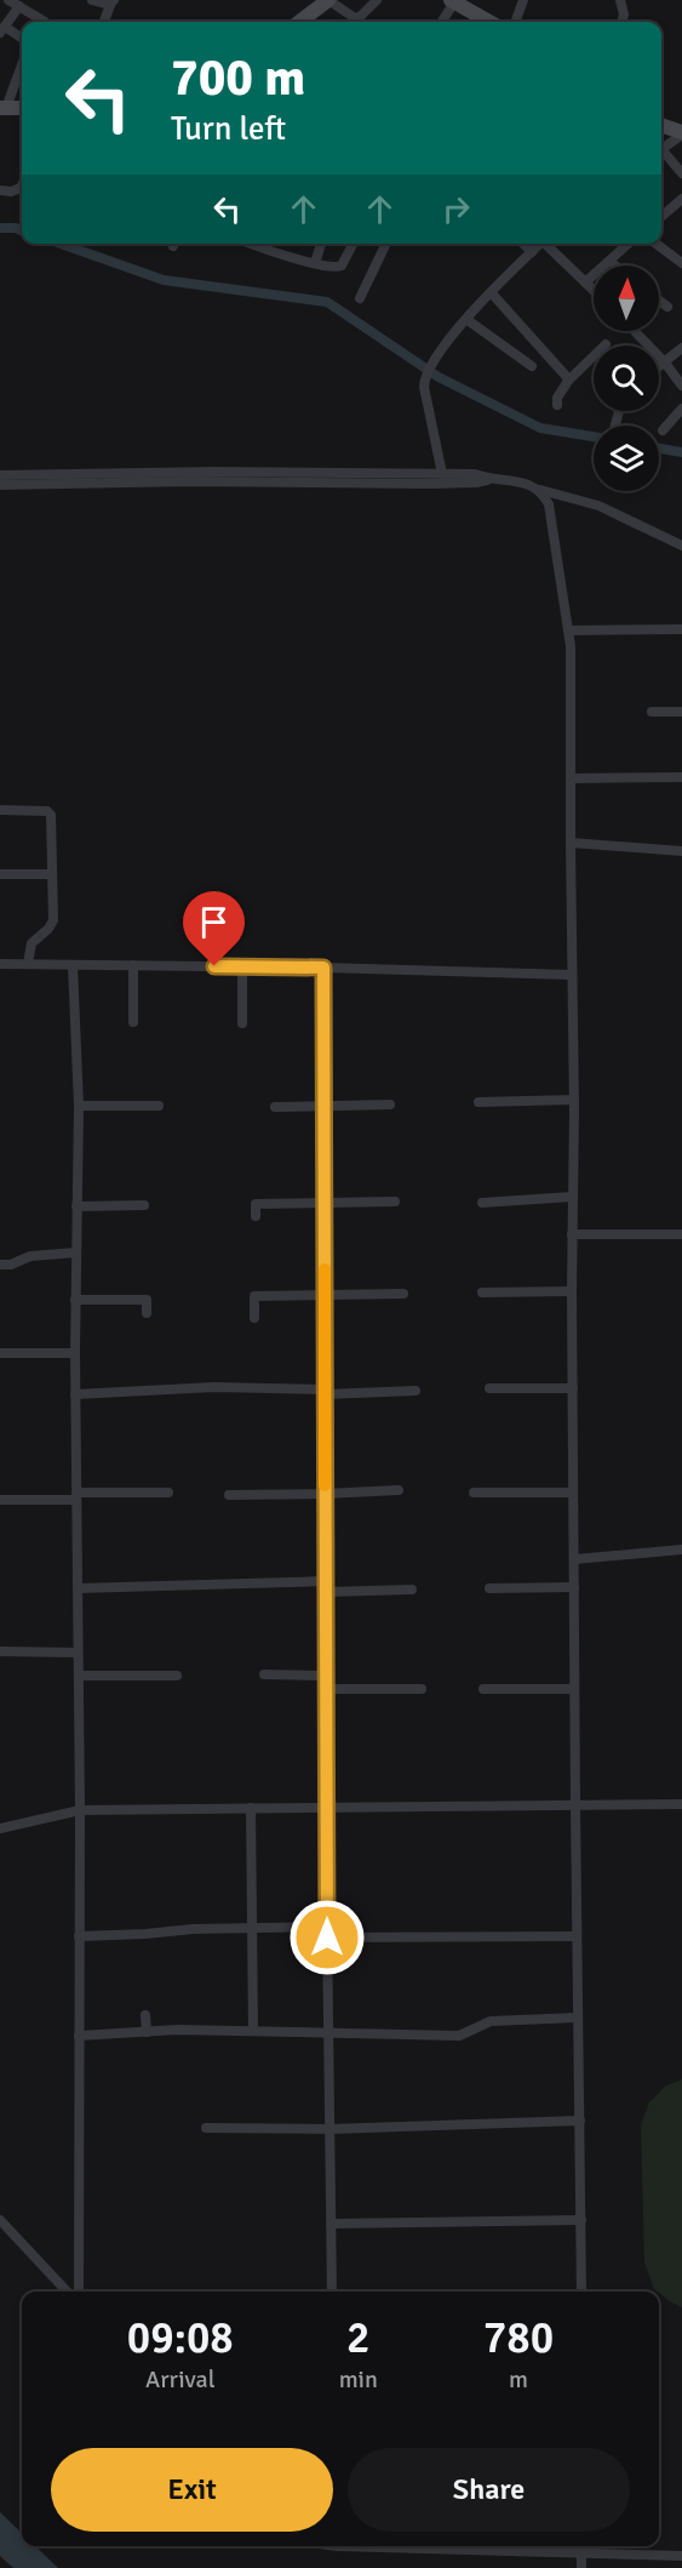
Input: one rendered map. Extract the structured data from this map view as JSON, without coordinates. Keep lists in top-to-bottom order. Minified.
{"north":"top","page":{"turn":["700 m","Turn left"],"eta":["09:08","Arrival","2","min","780","m"],"buttons":["Exit","Share"]}}
